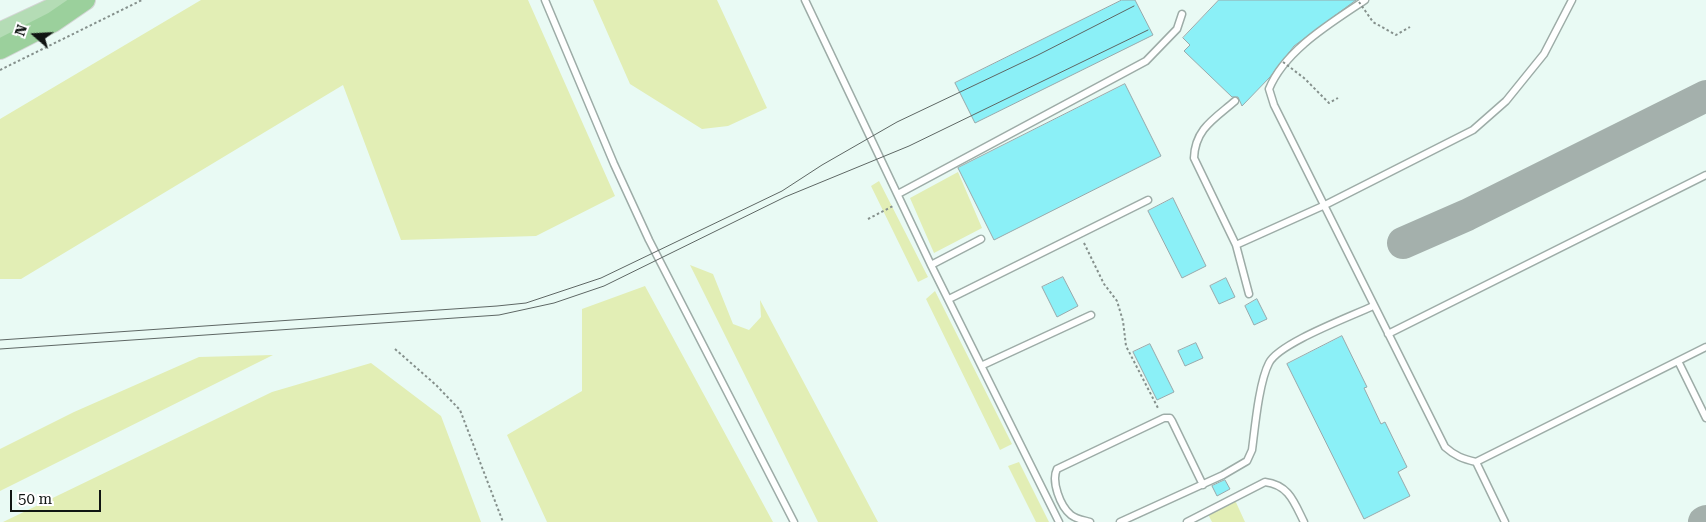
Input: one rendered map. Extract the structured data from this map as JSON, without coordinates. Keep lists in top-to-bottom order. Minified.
{"scale_bar":"50 m","north":"left"}
